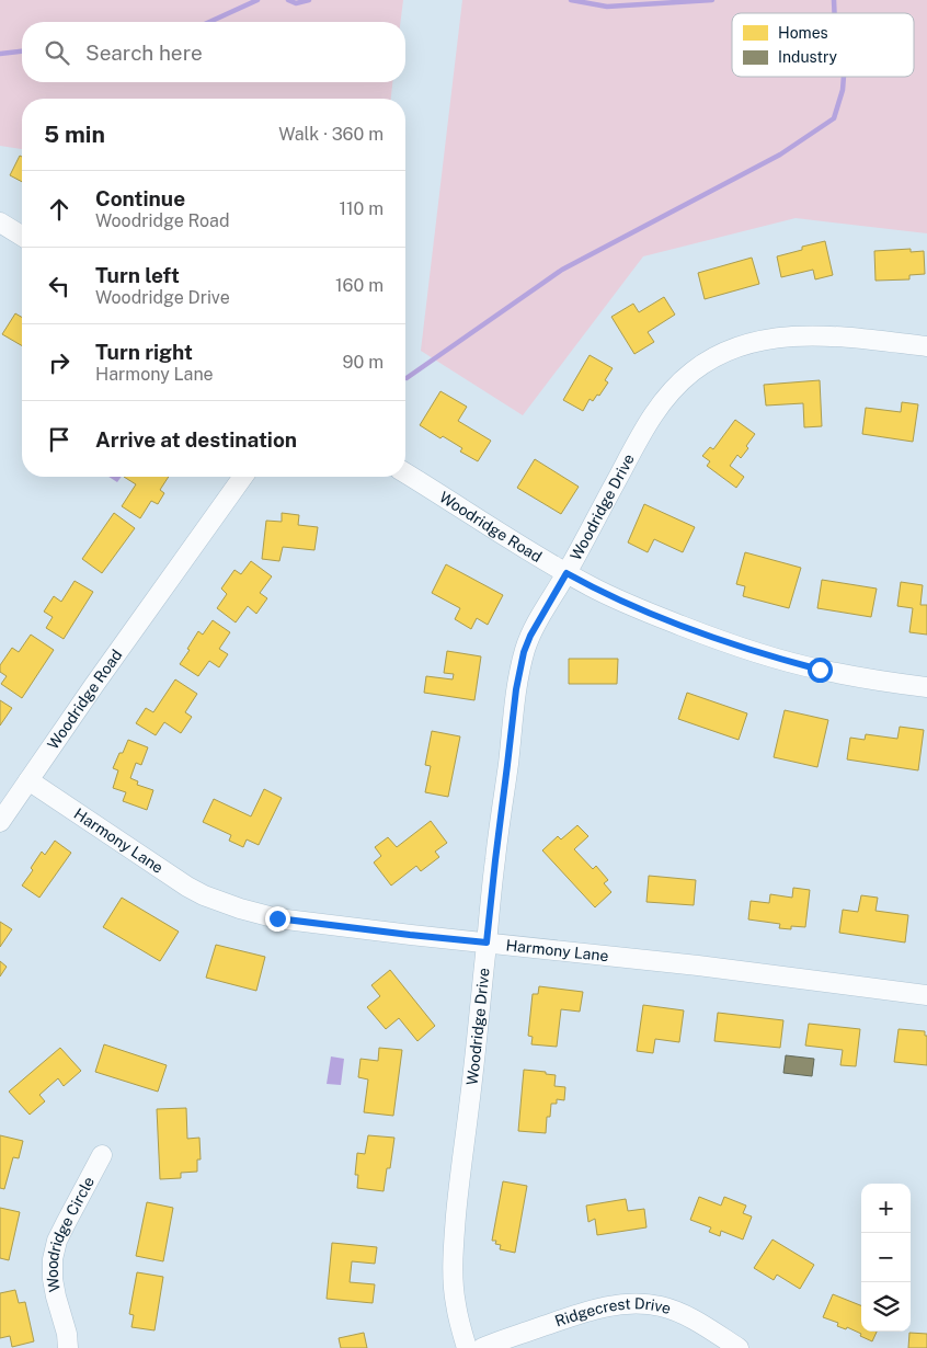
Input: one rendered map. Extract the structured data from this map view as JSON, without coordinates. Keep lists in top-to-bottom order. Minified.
{"streets":{"street":["Woodridge Drive","Woodridge Road","Harmony Lane","Woodridge Circle","Ridgecrest Drive"]},"crossings":[["Woodridge Drive","Woodridge Road"],["Woodridge Drive","Harmony Lane"],["Woodridge Road","Harmony Lane"]],"legend":["Homes","Industry"],"page":{"search":"Search here","heading":["5 min","Walk · 360 m"],"list":[["Continue","Woodridge Road","110 m"],["Turn left","Woodridge Drive","160 m"],["Turn right","Harmony Lane","90 m"],"Arrive at destination"],"map_buttons":["+","−"]}}
